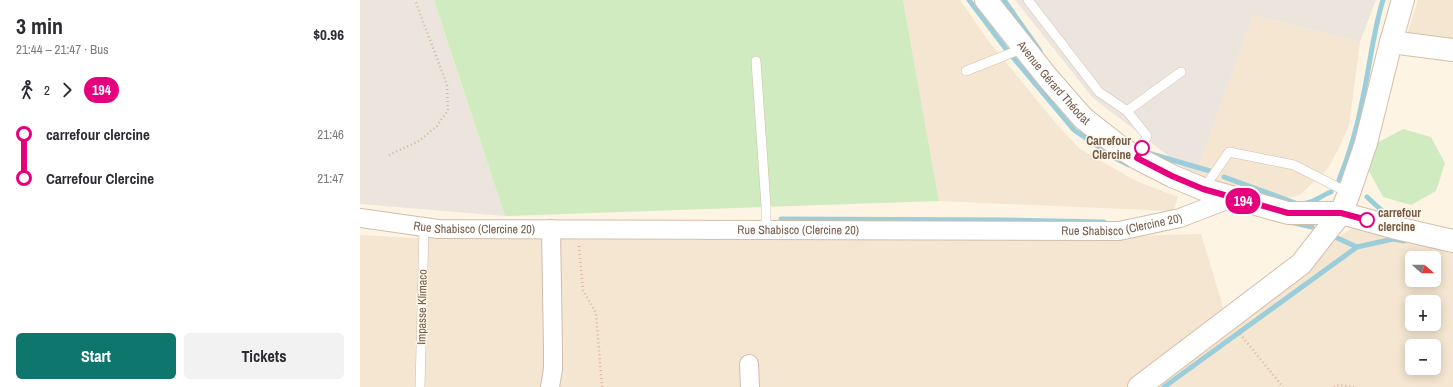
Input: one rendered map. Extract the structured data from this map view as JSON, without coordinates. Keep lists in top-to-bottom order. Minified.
{"streets":{"street":["Avenue Gérard Théodat","Rue Shabisco (Clercine 20)"],"lane":["Impasse Klimaco"]},"crossings":[["Avenue Gérard Théodat","Rue Shabisco (Clercine 20)"],["Rue Shabisco (Clercine 20)","Impasse Klimaco"]],"places":["Carrefour Clercine","carrefour clercine"],"lines":["bus line 194"],"north":"right","page":{"heading":["3 min","21:44 – 21:47 · Bus","$0.96"],"on_map":"194","legs":["2","194"],"list":[{"name":"carrefour clercine","value":"21:46"},{"name":"Carrefour Clercine","value":"21:47"}],"map_buttons":["+","−"],"buttons":["Start","Tickets"]}}
